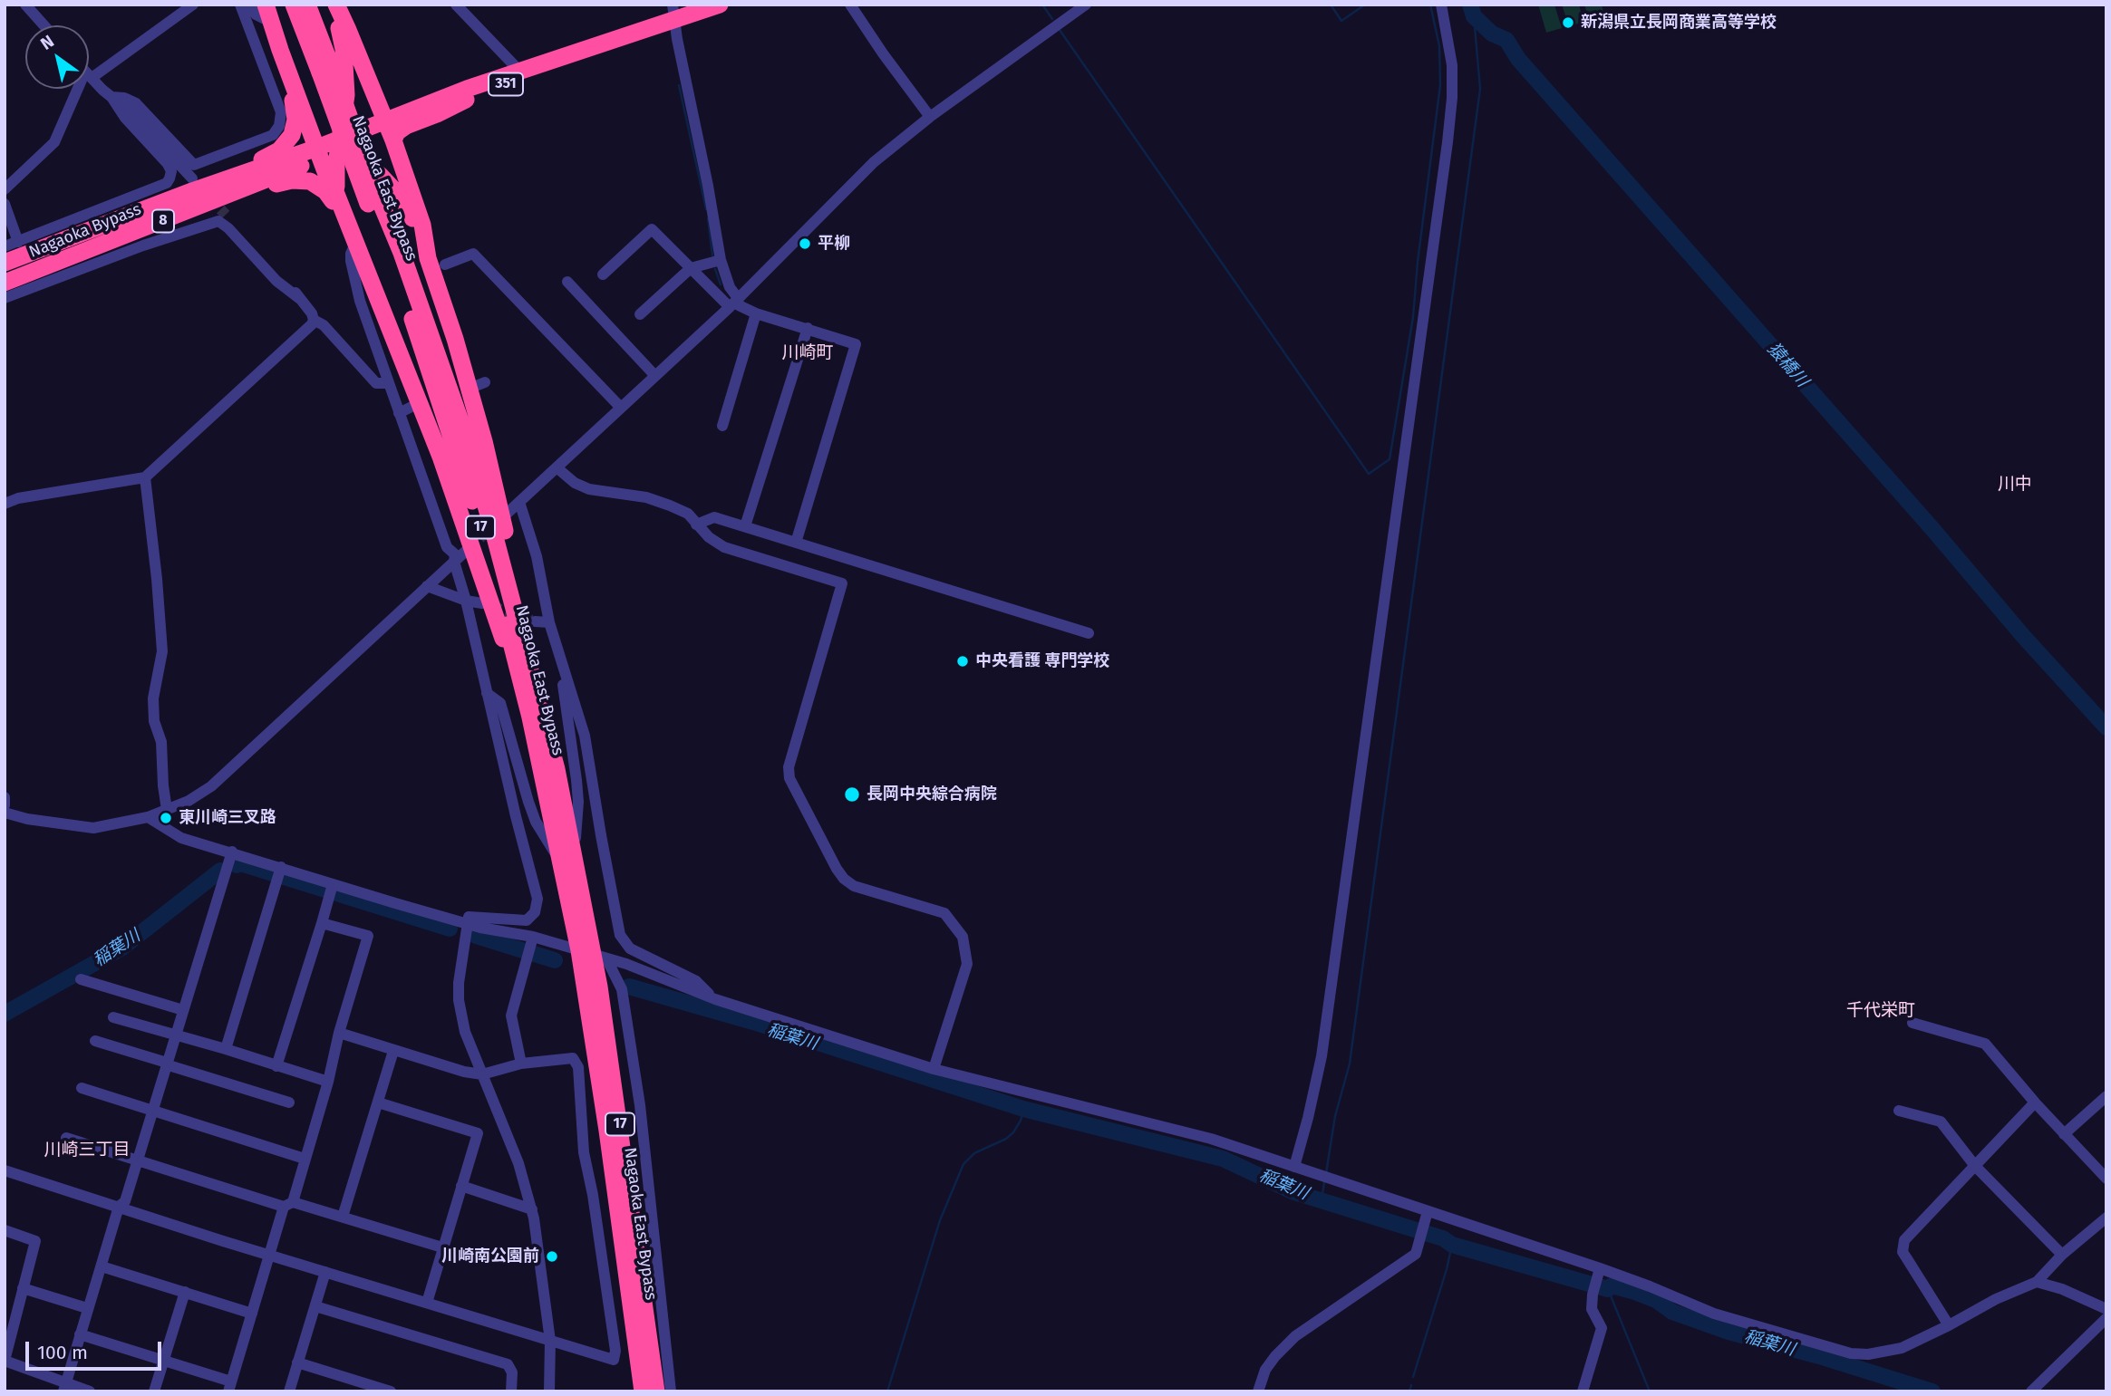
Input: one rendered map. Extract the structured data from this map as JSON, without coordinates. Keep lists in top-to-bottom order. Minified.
{"streets":{"highway":["351","Nagaoka East Bypass","8","Nagaoka Bypass","17"]},"crossings":[["351","8"],["351","17"],["Nagaoka East Bypass","8"],["Nagaoka East Bypass","Nagaoka Bypass"],["Nagaoka East Bypass","17"],["8","Nagaoka Bypass"],["8","17"],["Nagaoka Bypass","17"]],"districts":["川崎町","川中","千代栄町","川崎三丁目"],"water":["猿橋川","稲葉川"],"places":["新潟県立長岡商業高等学校","平柳","中央看護 専門学校","長岡中央綜合病院","東川崎三叉路","川崎南公園前"],"scale_bar":"100 m","north":"top left"}
